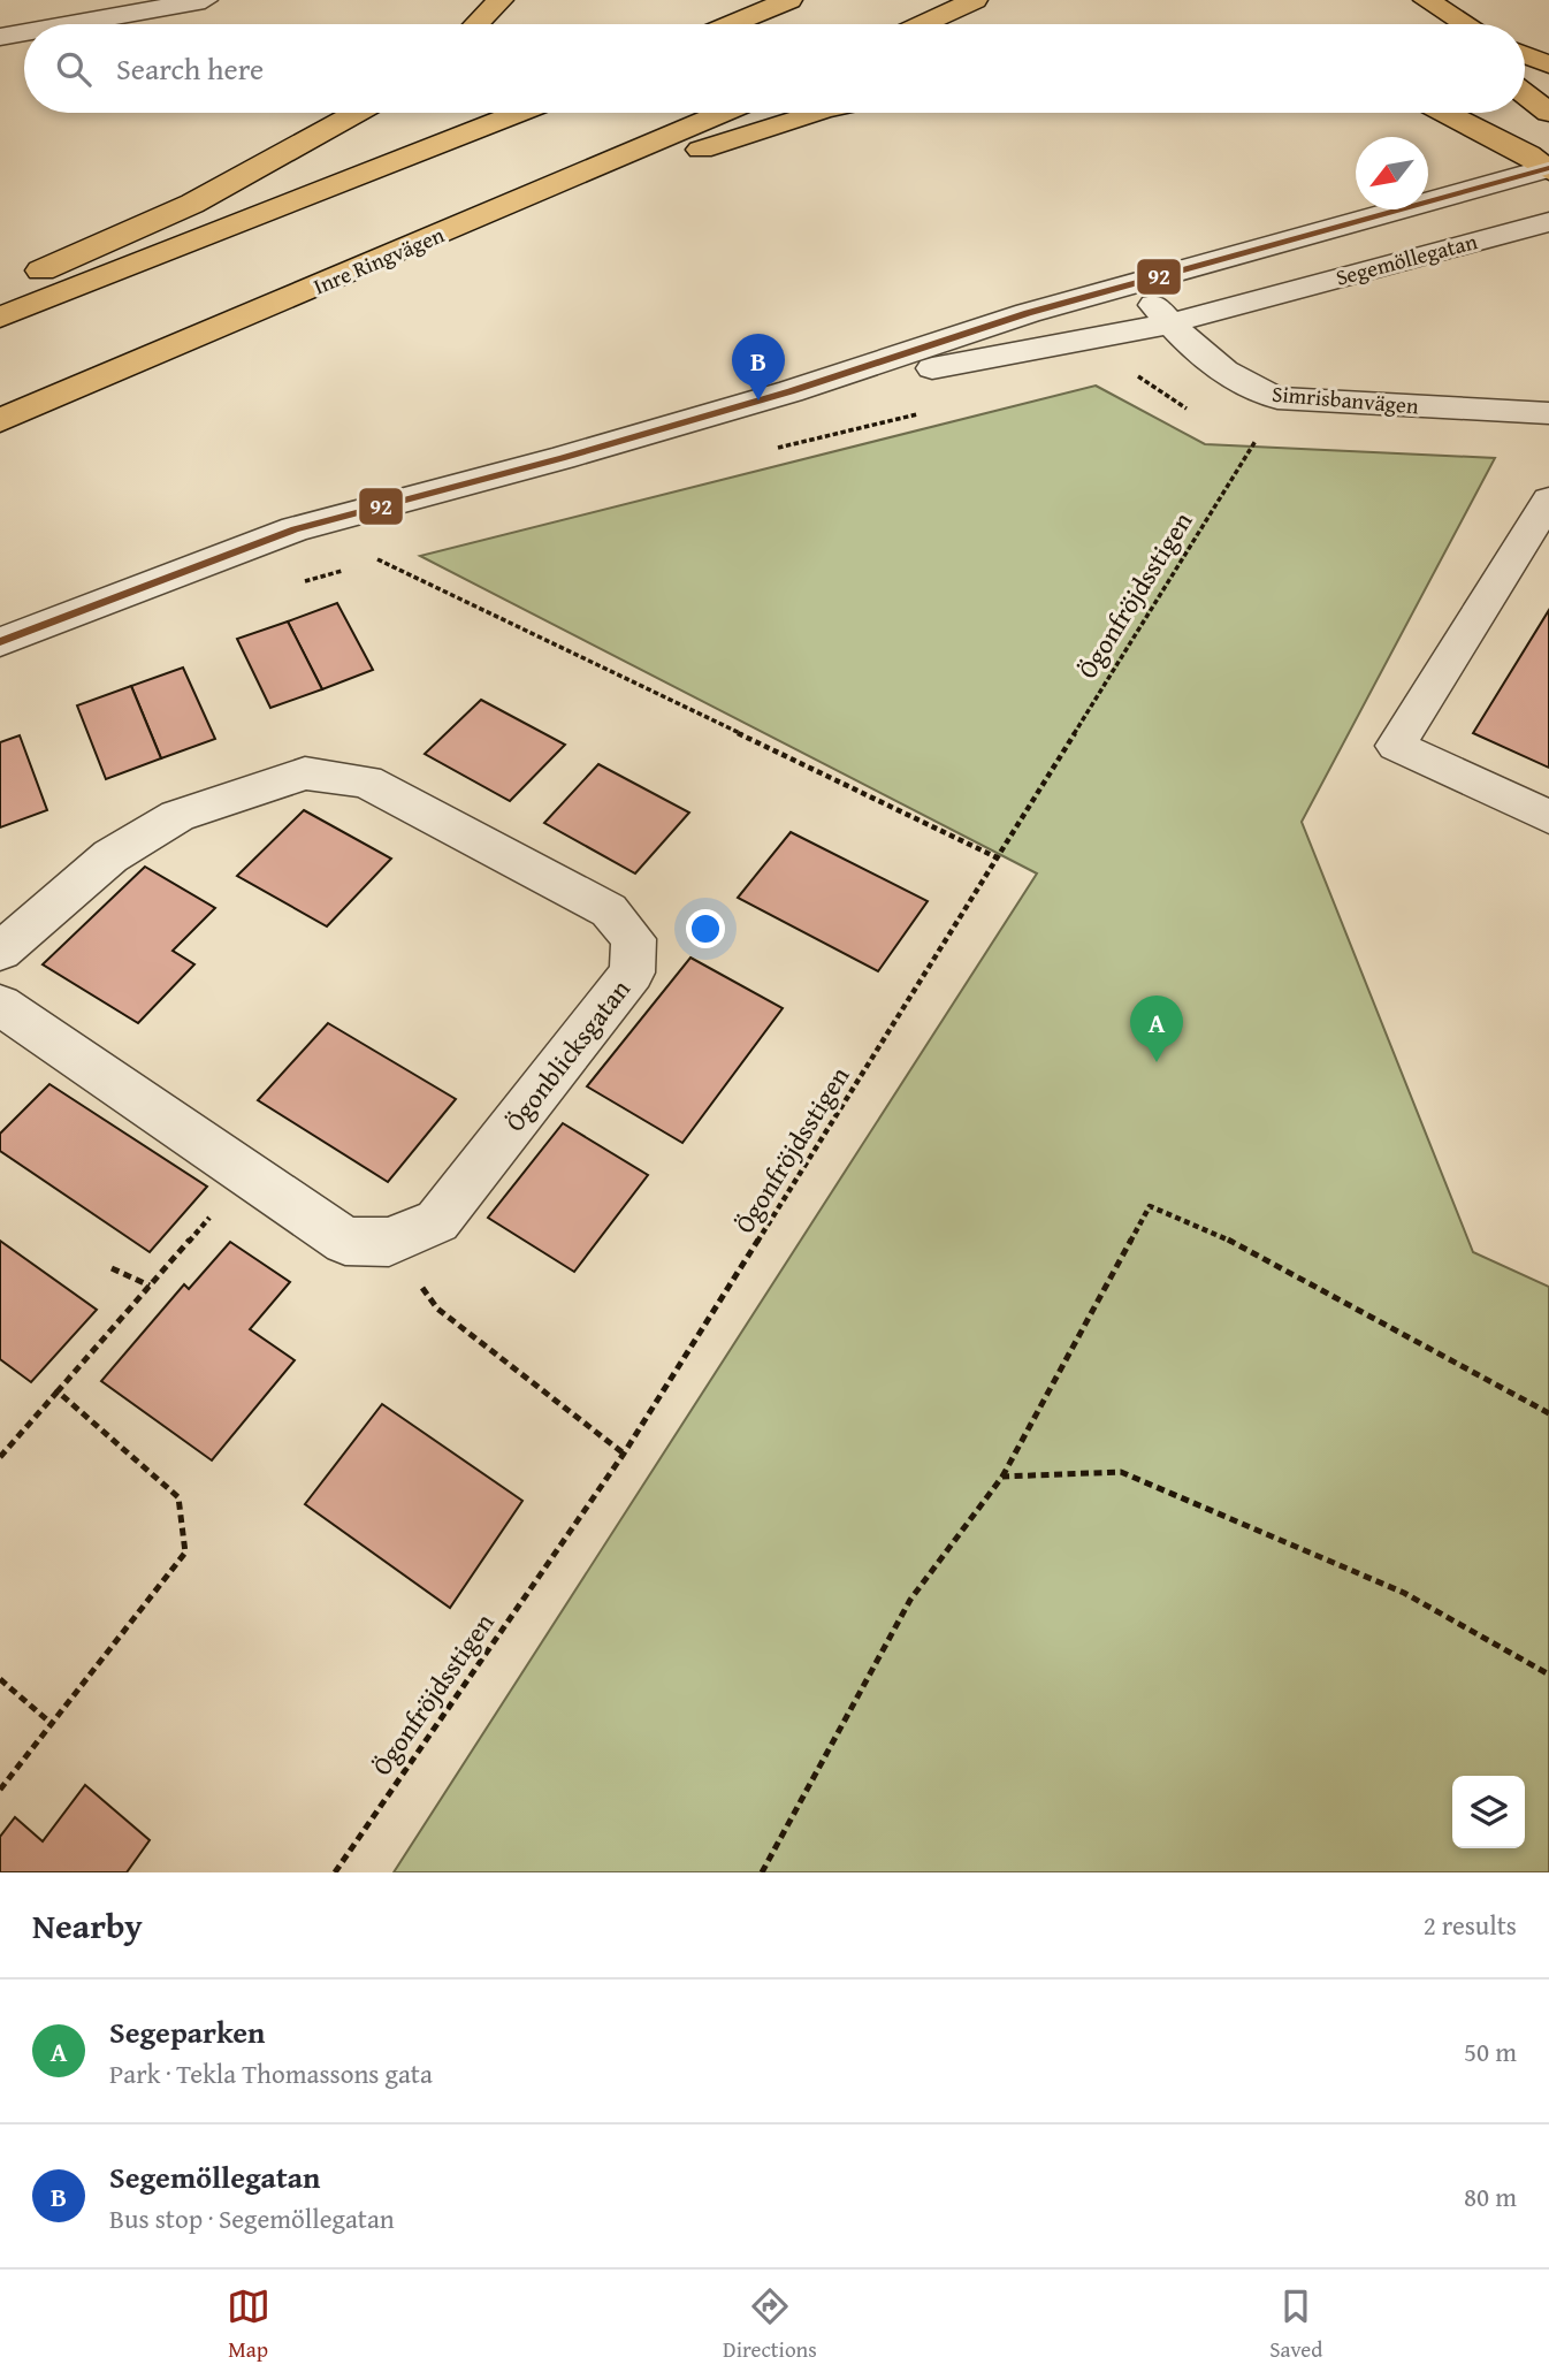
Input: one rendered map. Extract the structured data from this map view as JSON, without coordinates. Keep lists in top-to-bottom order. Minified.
{"streets":{"highway":["Inre Ringvägen"],"street":["Segemöllegatan","Simrisbanvägen","Ögonblicksgatan"],"path":["Ögonfröjdsstigen"]},"crossings":[["Segemöllegatan","Simrisbanvägen"]],"lines":["transit line 92"],"north":"bottom left","page":{"search":"Search here","pins":["B","A"],"heading":["Nearby","2 results"],"list":[{"mark":"A","name":"Segeparken","note":"Park · Tekla Thomassons gata","value":"50 m"},{"mark":"B","name":"Segemöllegatan","note":"Bus stop · Segemöllegatan","value":"80 m"}],"nav":["Map","Directions","Saved"]}}
